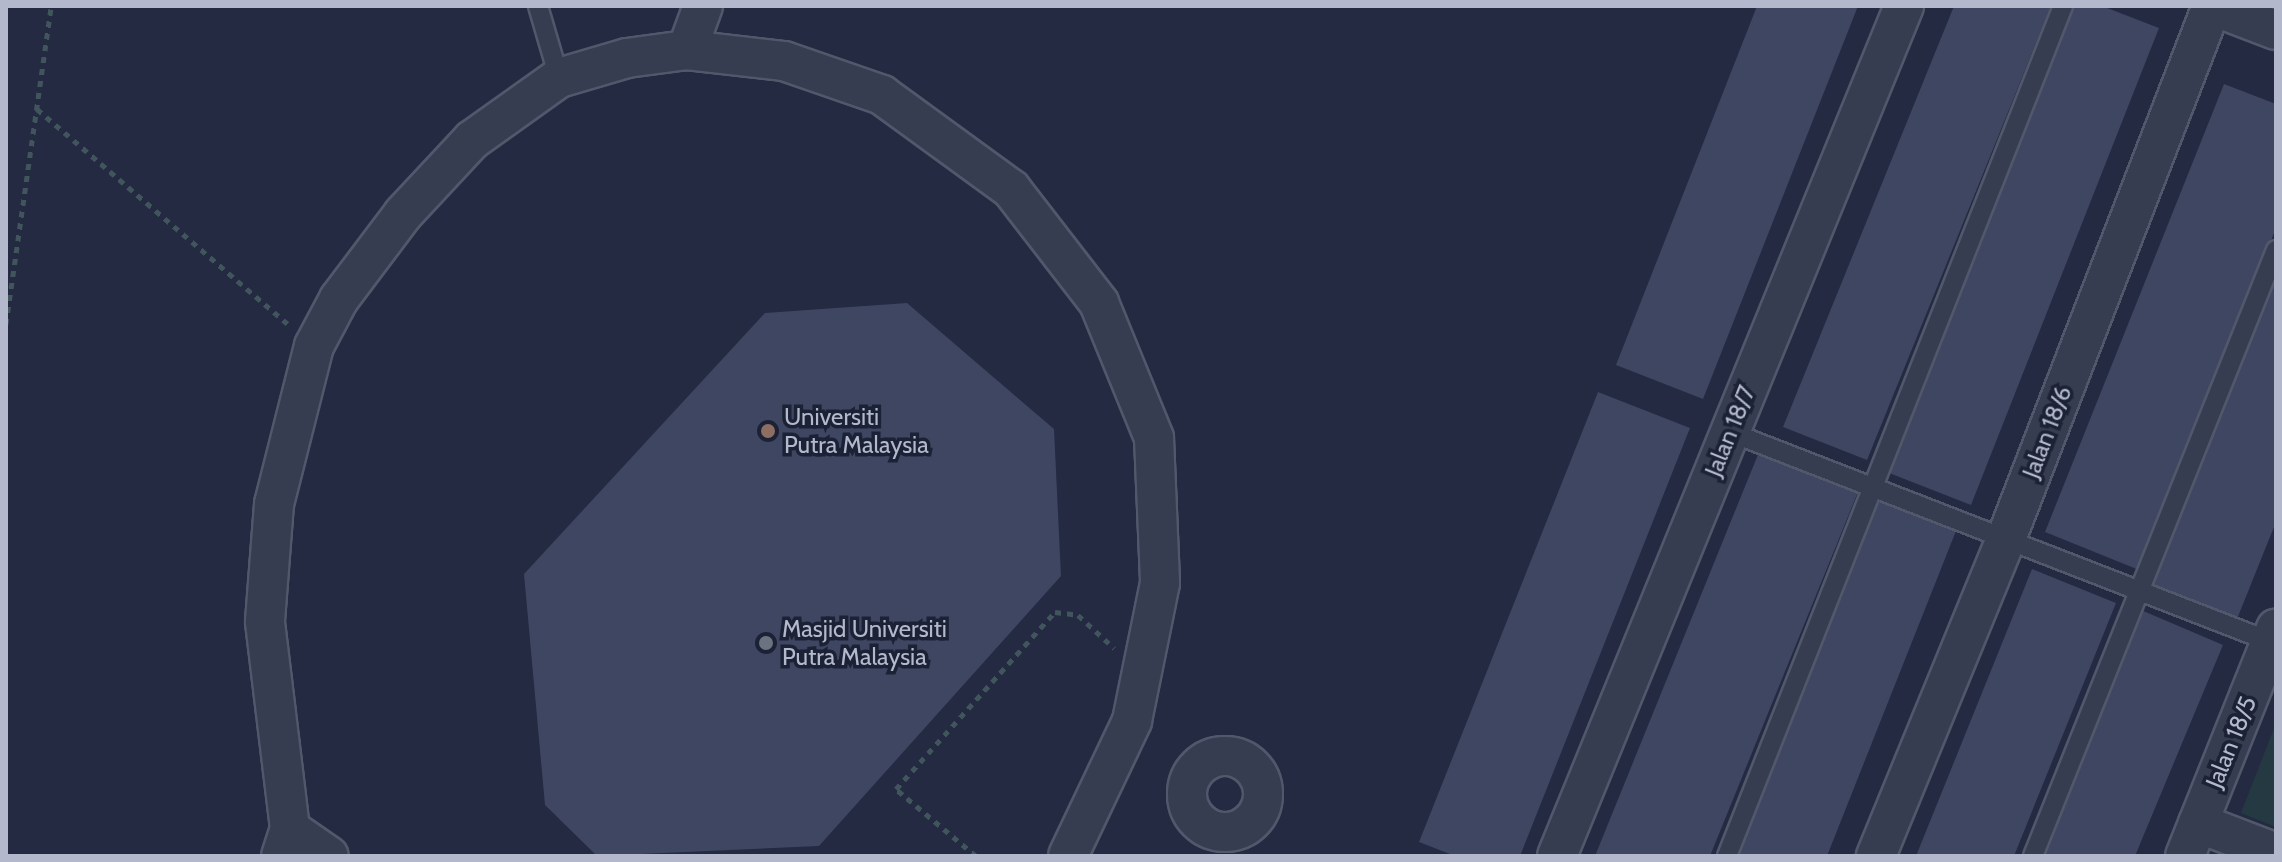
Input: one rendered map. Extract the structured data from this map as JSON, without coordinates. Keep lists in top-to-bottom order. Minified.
{"streets":{"street":["Jalan 18/7","Jalan 18/6","Jalan 18/5"]},"places":["Universiti Putra Malaysia","Masjid Universiti Putra Malaysia"]}
